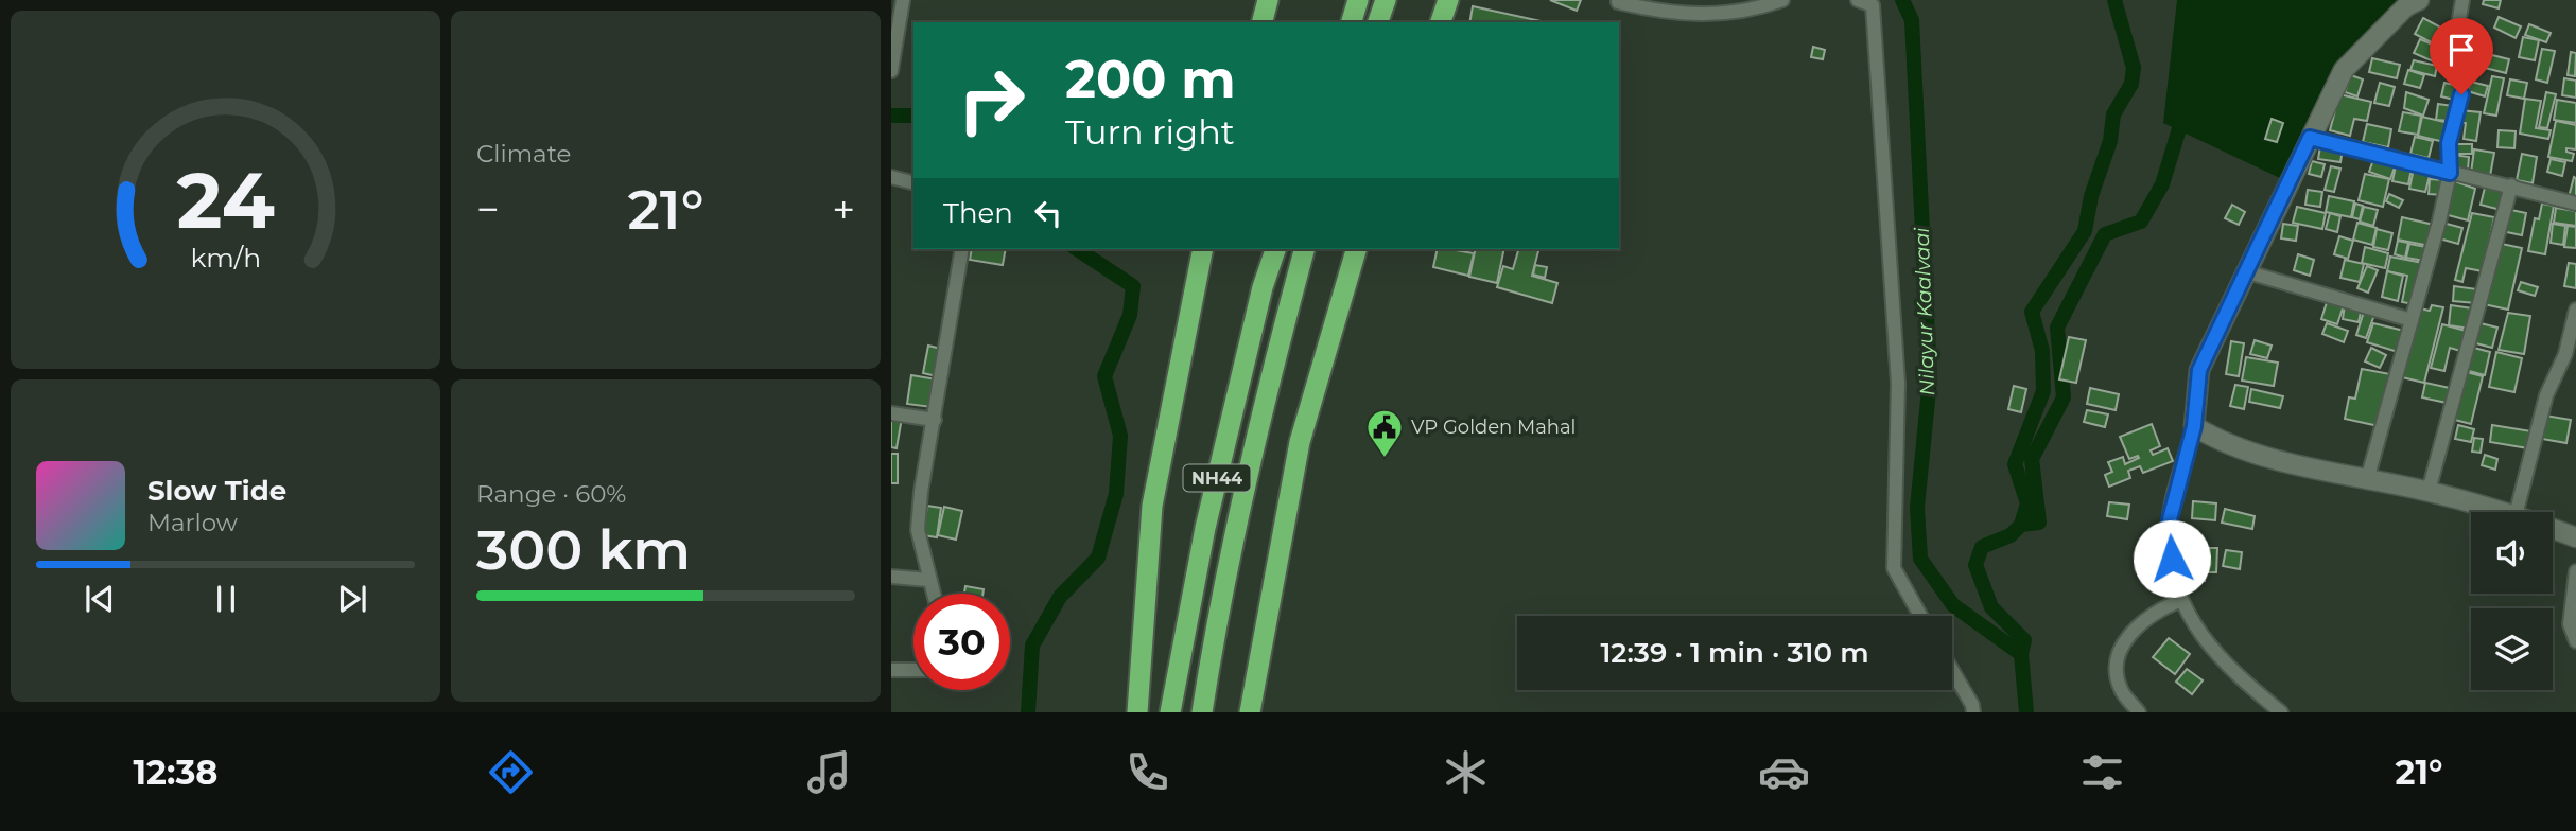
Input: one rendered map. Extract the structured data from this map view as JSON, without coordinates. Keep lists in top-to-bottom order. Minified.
{"streets":{"highway":["NH44"]},"water":["Nilayur Kaalvaai"],"places":{"public building":["VP Golden Mahal"]},"page":{"tile":["Climate",["Range · 60%","300 km"]],"turn":["200 m","Turn right"],"then":"Then","heat":["−","21°","+"],"song":["Slow Tide","Marlow"],"limit":"30","trip":"12:39 · 1 min · 310 m","tabs":["12:38","21°"],"gauge":["24","km/h"]}}
